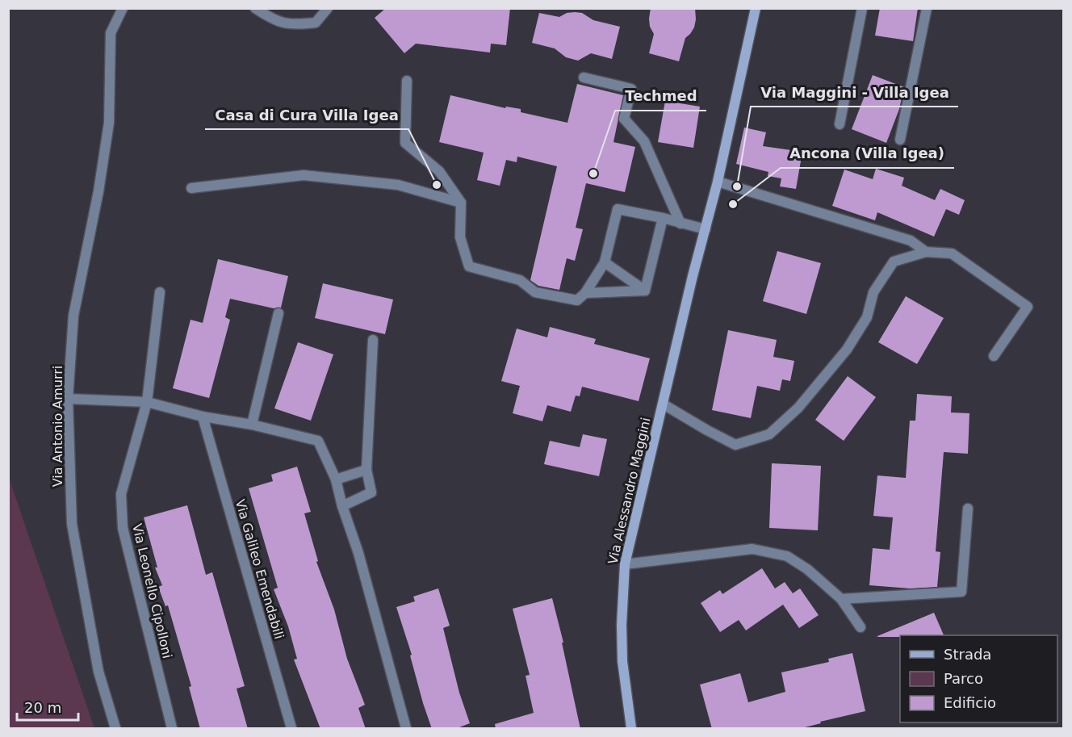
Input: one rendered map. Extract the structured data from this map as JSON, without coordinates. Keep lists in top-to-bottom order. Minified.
{"streets":{"main road":["Via Alessandro Maggini"],"street":["Via Antonio Amurri","Via Galileo Emendabili","Via Leonello Cipolloni"]},"places":["Techmed","Casa di Cura Villa Igea","Via Maggini - Villa Igea","Ancona (Villa Igea)"],"legend":["Strada","Parco","Edificio"],"scale_bar":"20 m"}
